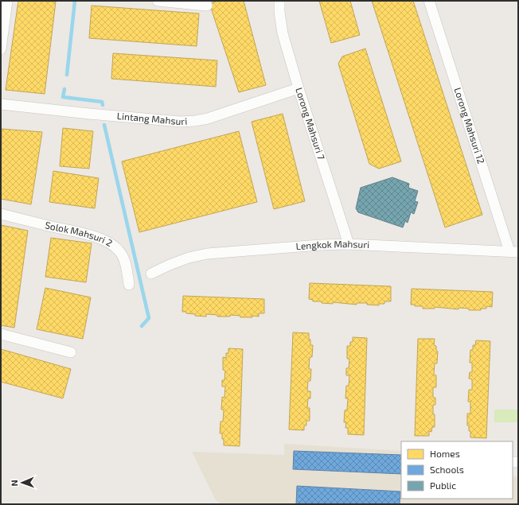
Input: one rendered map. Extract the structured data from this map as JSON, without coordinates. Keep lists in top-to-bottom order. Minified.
{"streets":{"street":["Lintang Mahsuri","Lorong Mahsuri 7","Lorong Mahsuri 12","Solok Mahsuri 2","Lengkok Mahsuri"]},"crossings":[["Lintang Mahsuri","Lorong Mahsuri 7"],["Lorong Mahsuri 7","Lengkok Mahsuri"],["Lorong Mahsuri 12","Lengkok Mahsuri"]],"legend":["Homes","Schools","Public"],"north":"left"}
